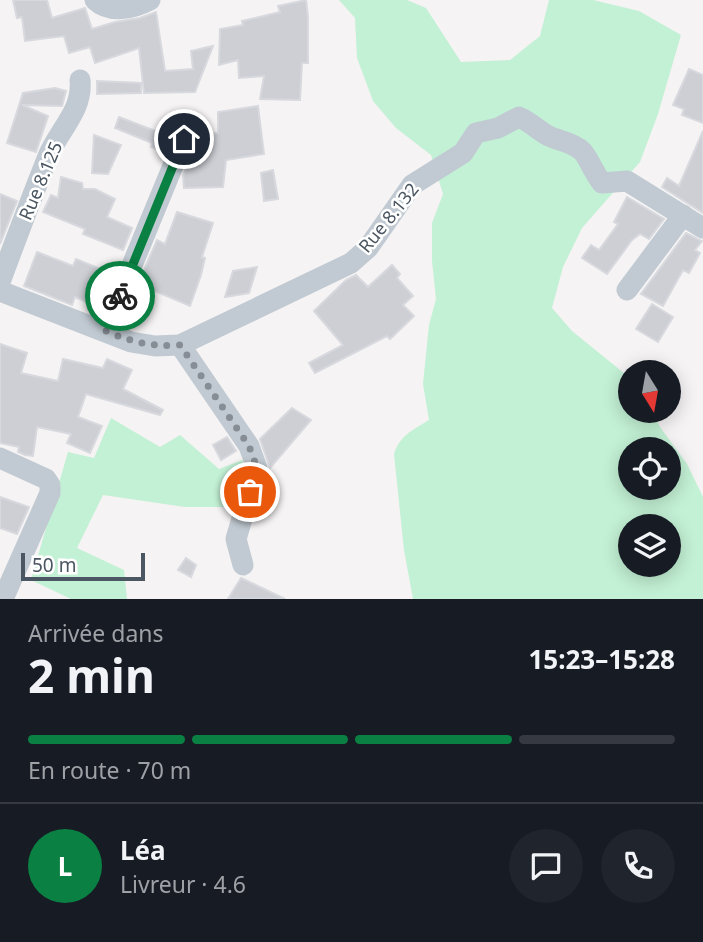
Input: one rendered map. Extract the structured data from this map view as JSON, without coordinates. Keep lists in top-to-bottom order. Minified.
{"streets":{"street":["Rue 8.125","Rue 8.132"]},"scale_bar":"50 m","north":"bottom","page":{"scale":"50 m","heading":["2 min","Arrivée dans","15:23–15:28"],"panel":["Léa","Livreur · 4.6"],"bar":"En route · 70 m","round":"L"}}
